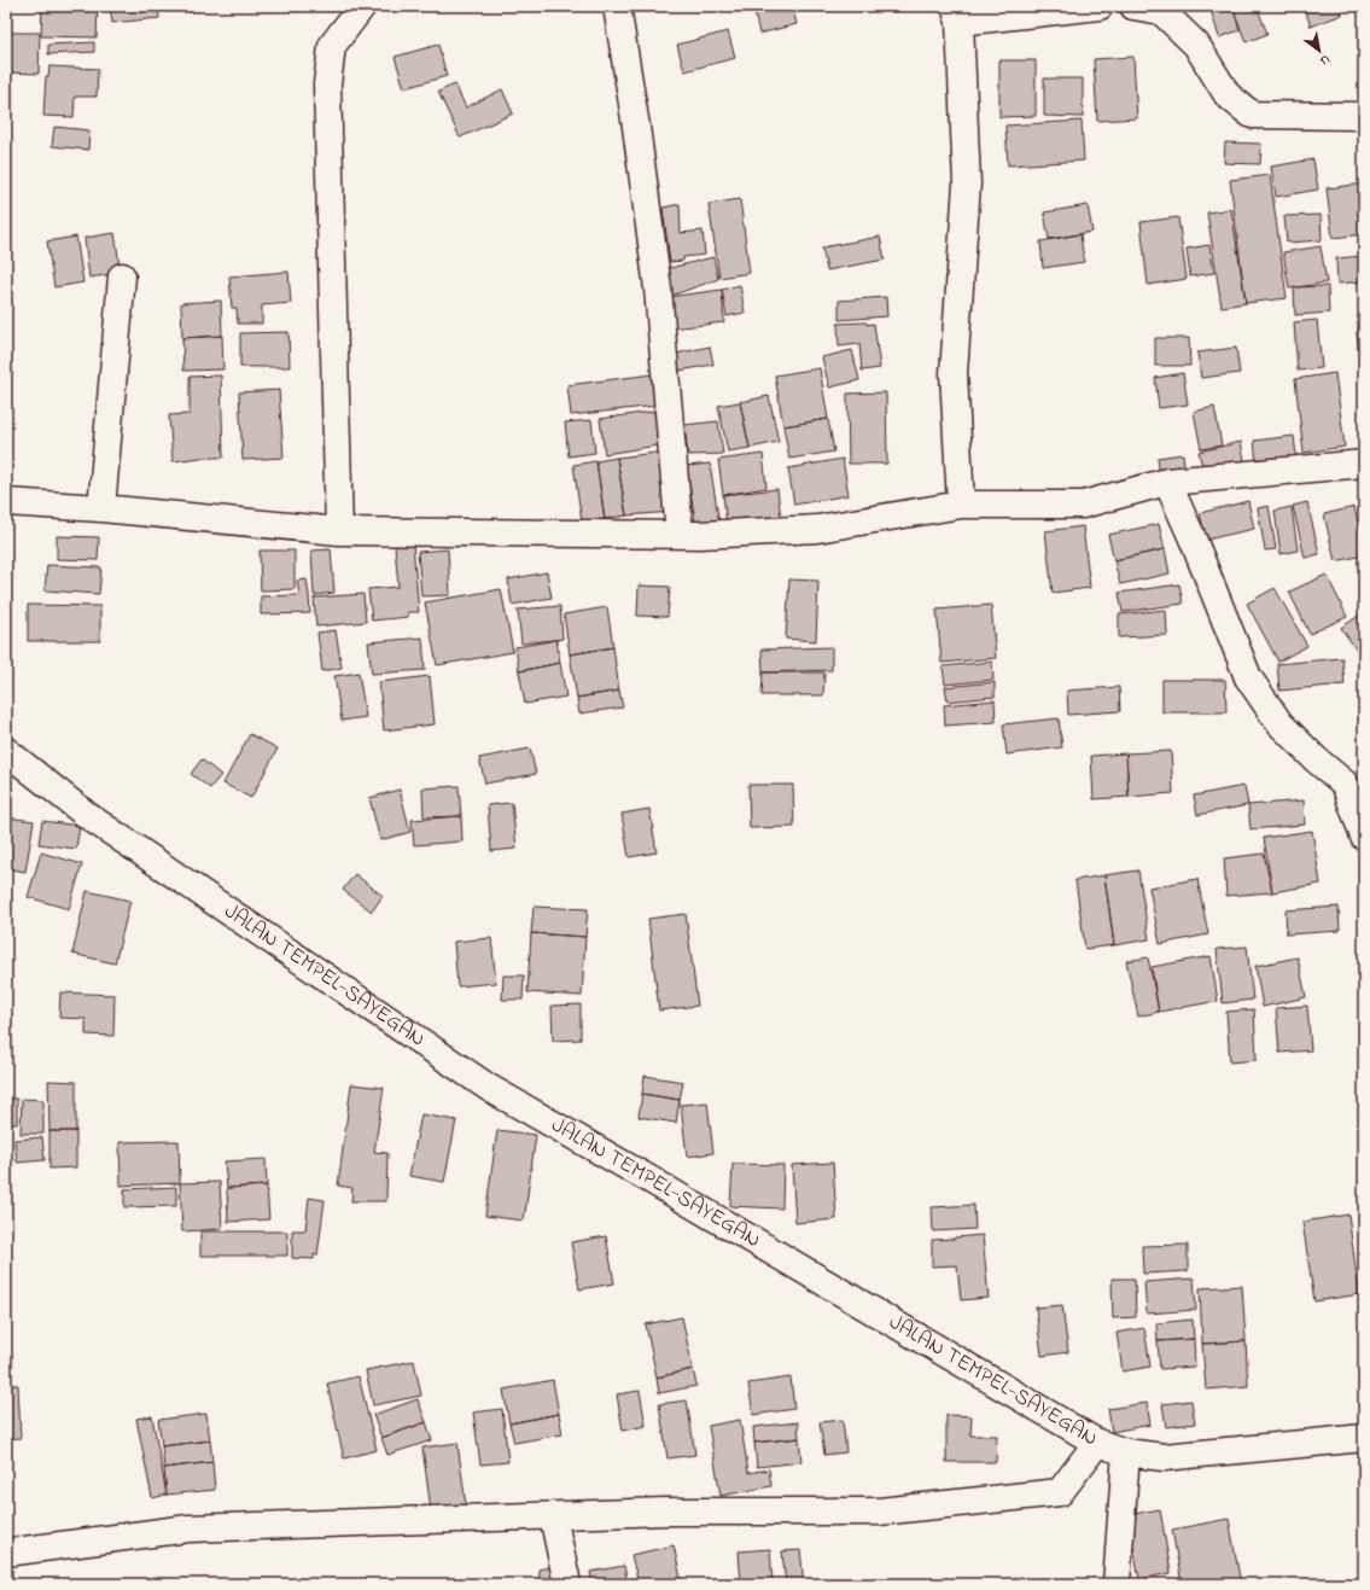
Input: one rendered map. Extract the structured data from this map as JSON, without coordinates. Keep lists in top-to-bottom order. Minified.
{"streets":{"street":["JALAN TEMPEL-SAYEGAN"]},"north":"bottom right"}
